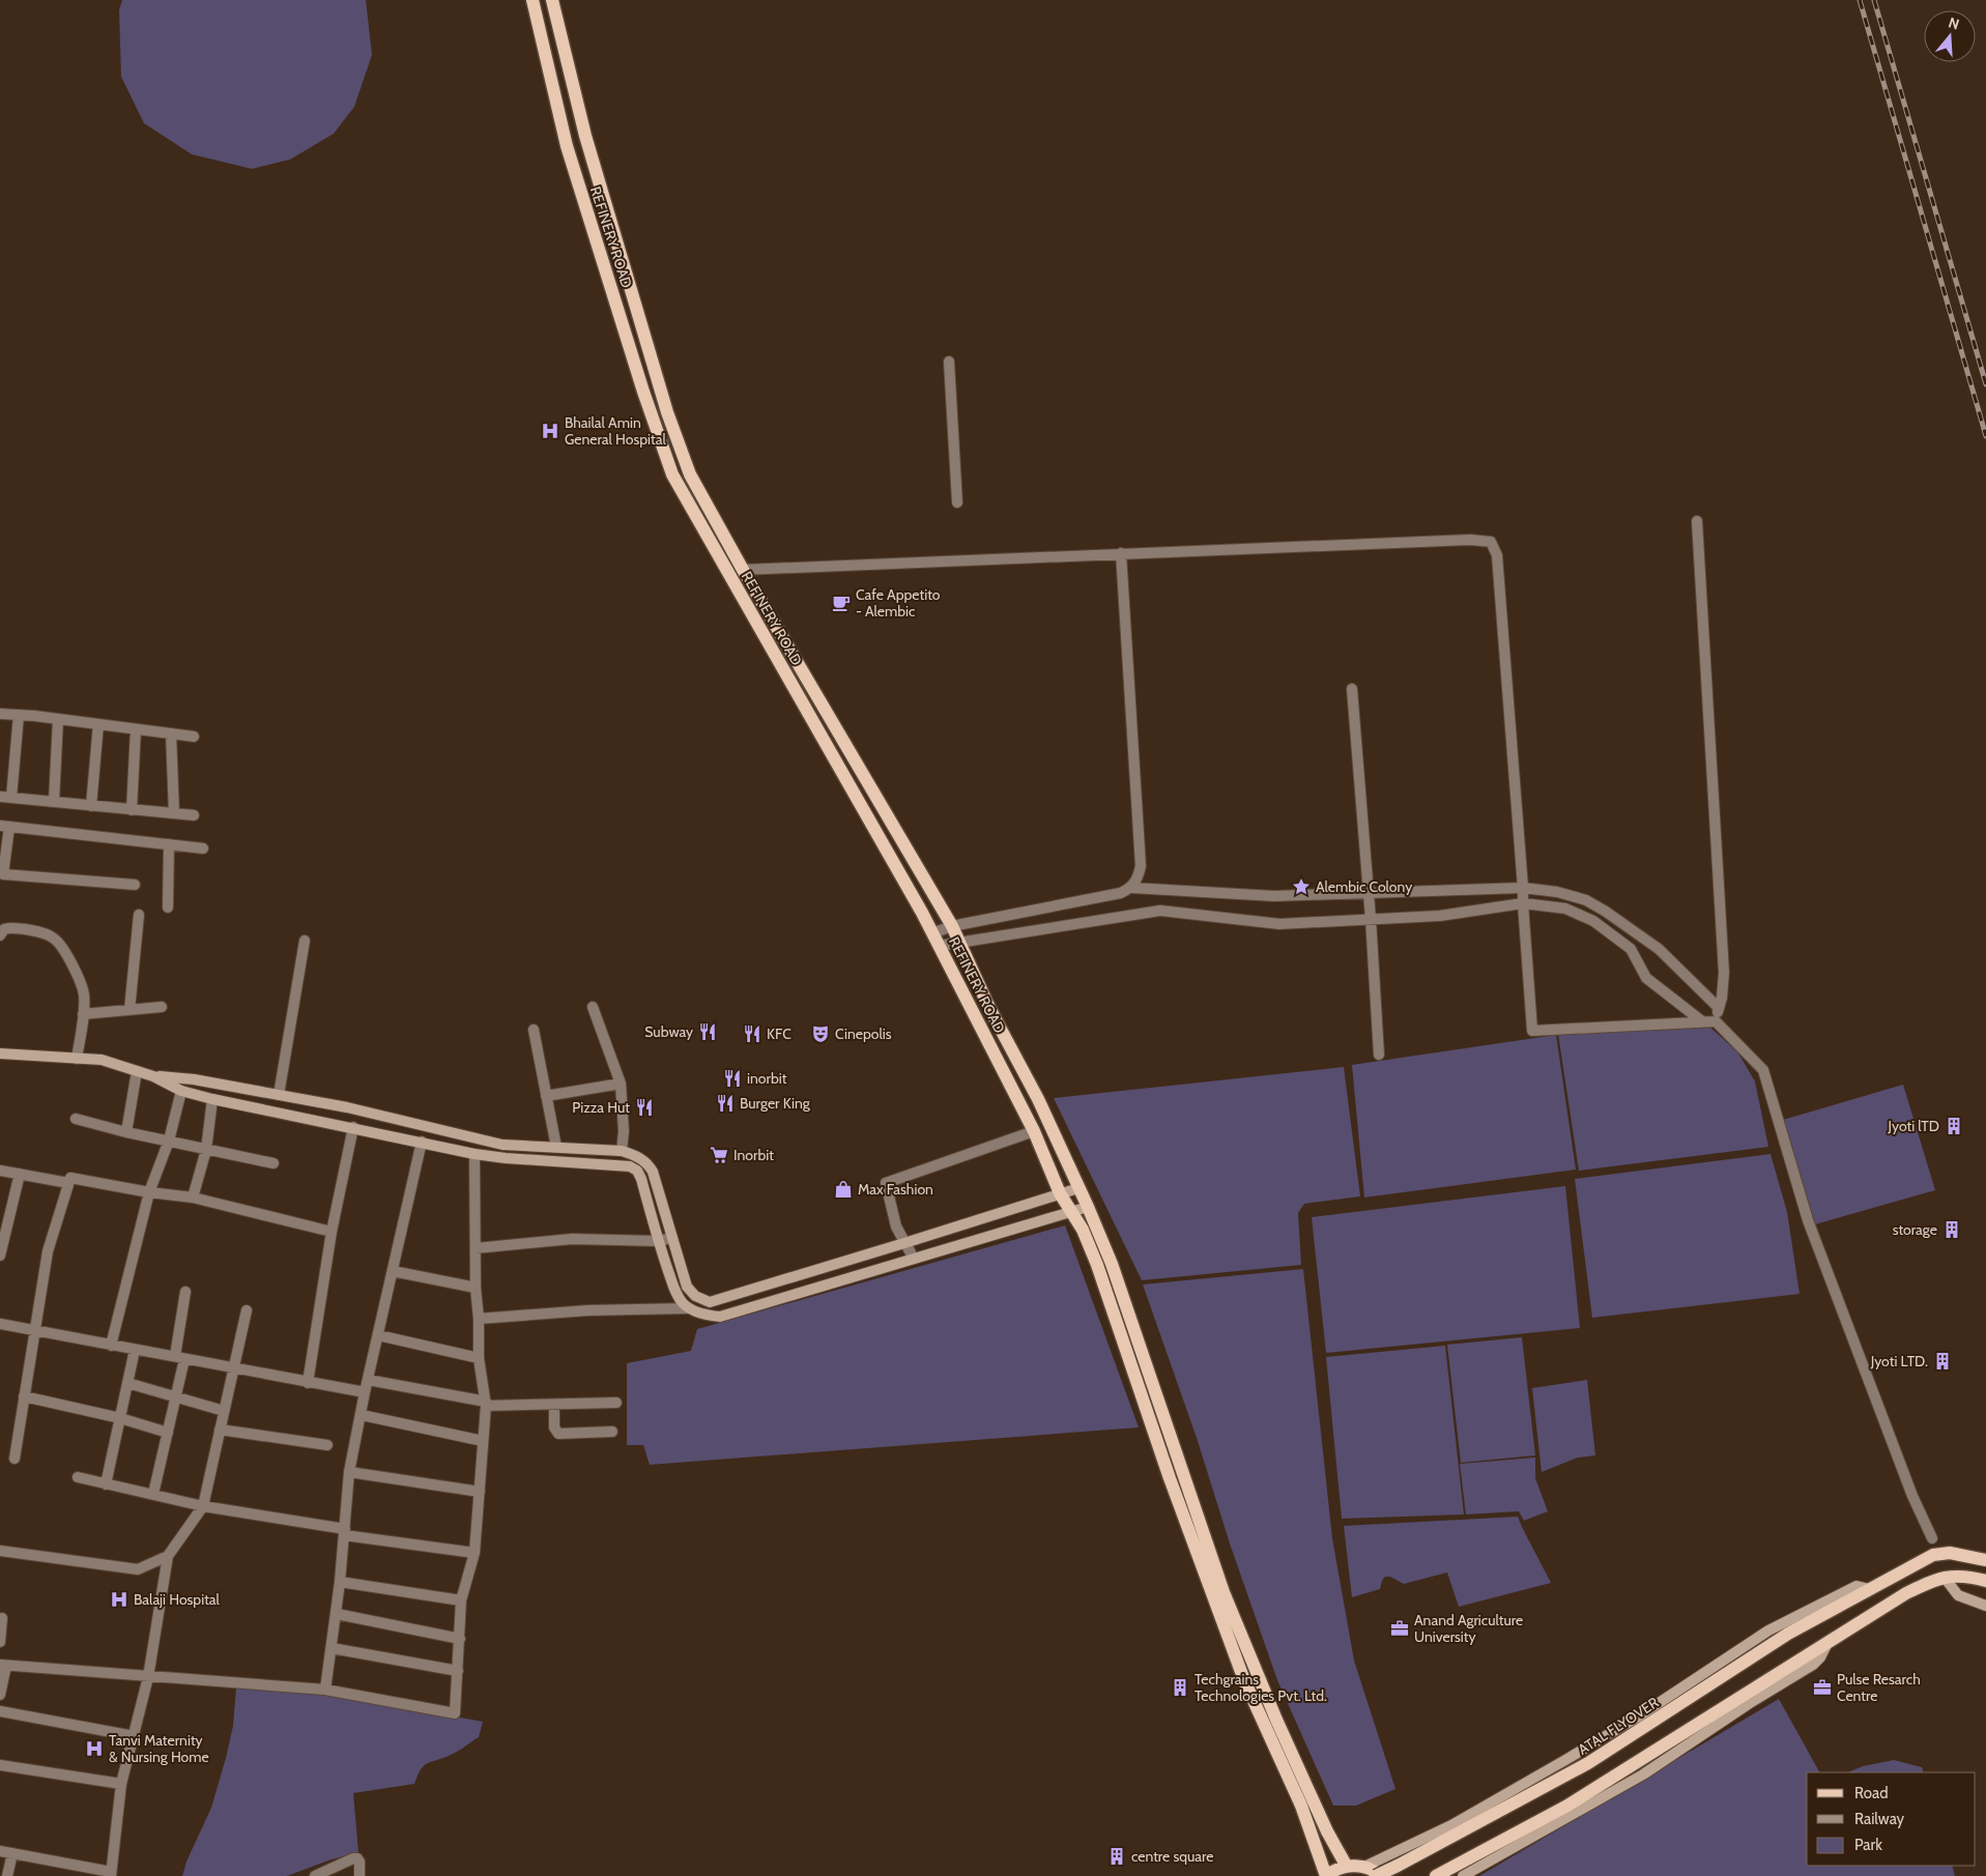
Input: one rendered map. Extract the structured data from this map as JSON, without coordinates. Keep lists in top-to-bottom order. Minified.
{"streets":{"main road":["REFINERY ROAD","ATAL FLYOVER"]},"places":{"hospital":["Bhailal Amin General Hospital","Balaji Hospital","Tanvi Maternity & Nursing Home"],"cafe":["Cafe Appetito - Alembic"],"place":["Alembic Colony"],"restaurant":["Subway","KFC","inorbit","Burger King","Pizza Hut"],"theatre":["Cinepolis"],"building":["Jyoti lTD","storage","Jyoti LTD.","Techgrains Technologies Pvt. Ltd.","centre square"],"supermarket":["Inorbit"],"shop":["Max Fashion"],"office":["Anand Agriculture University","Pulse Resarch Centre"]},"legend":["Road","Railway","Park"],"north":"top"}
